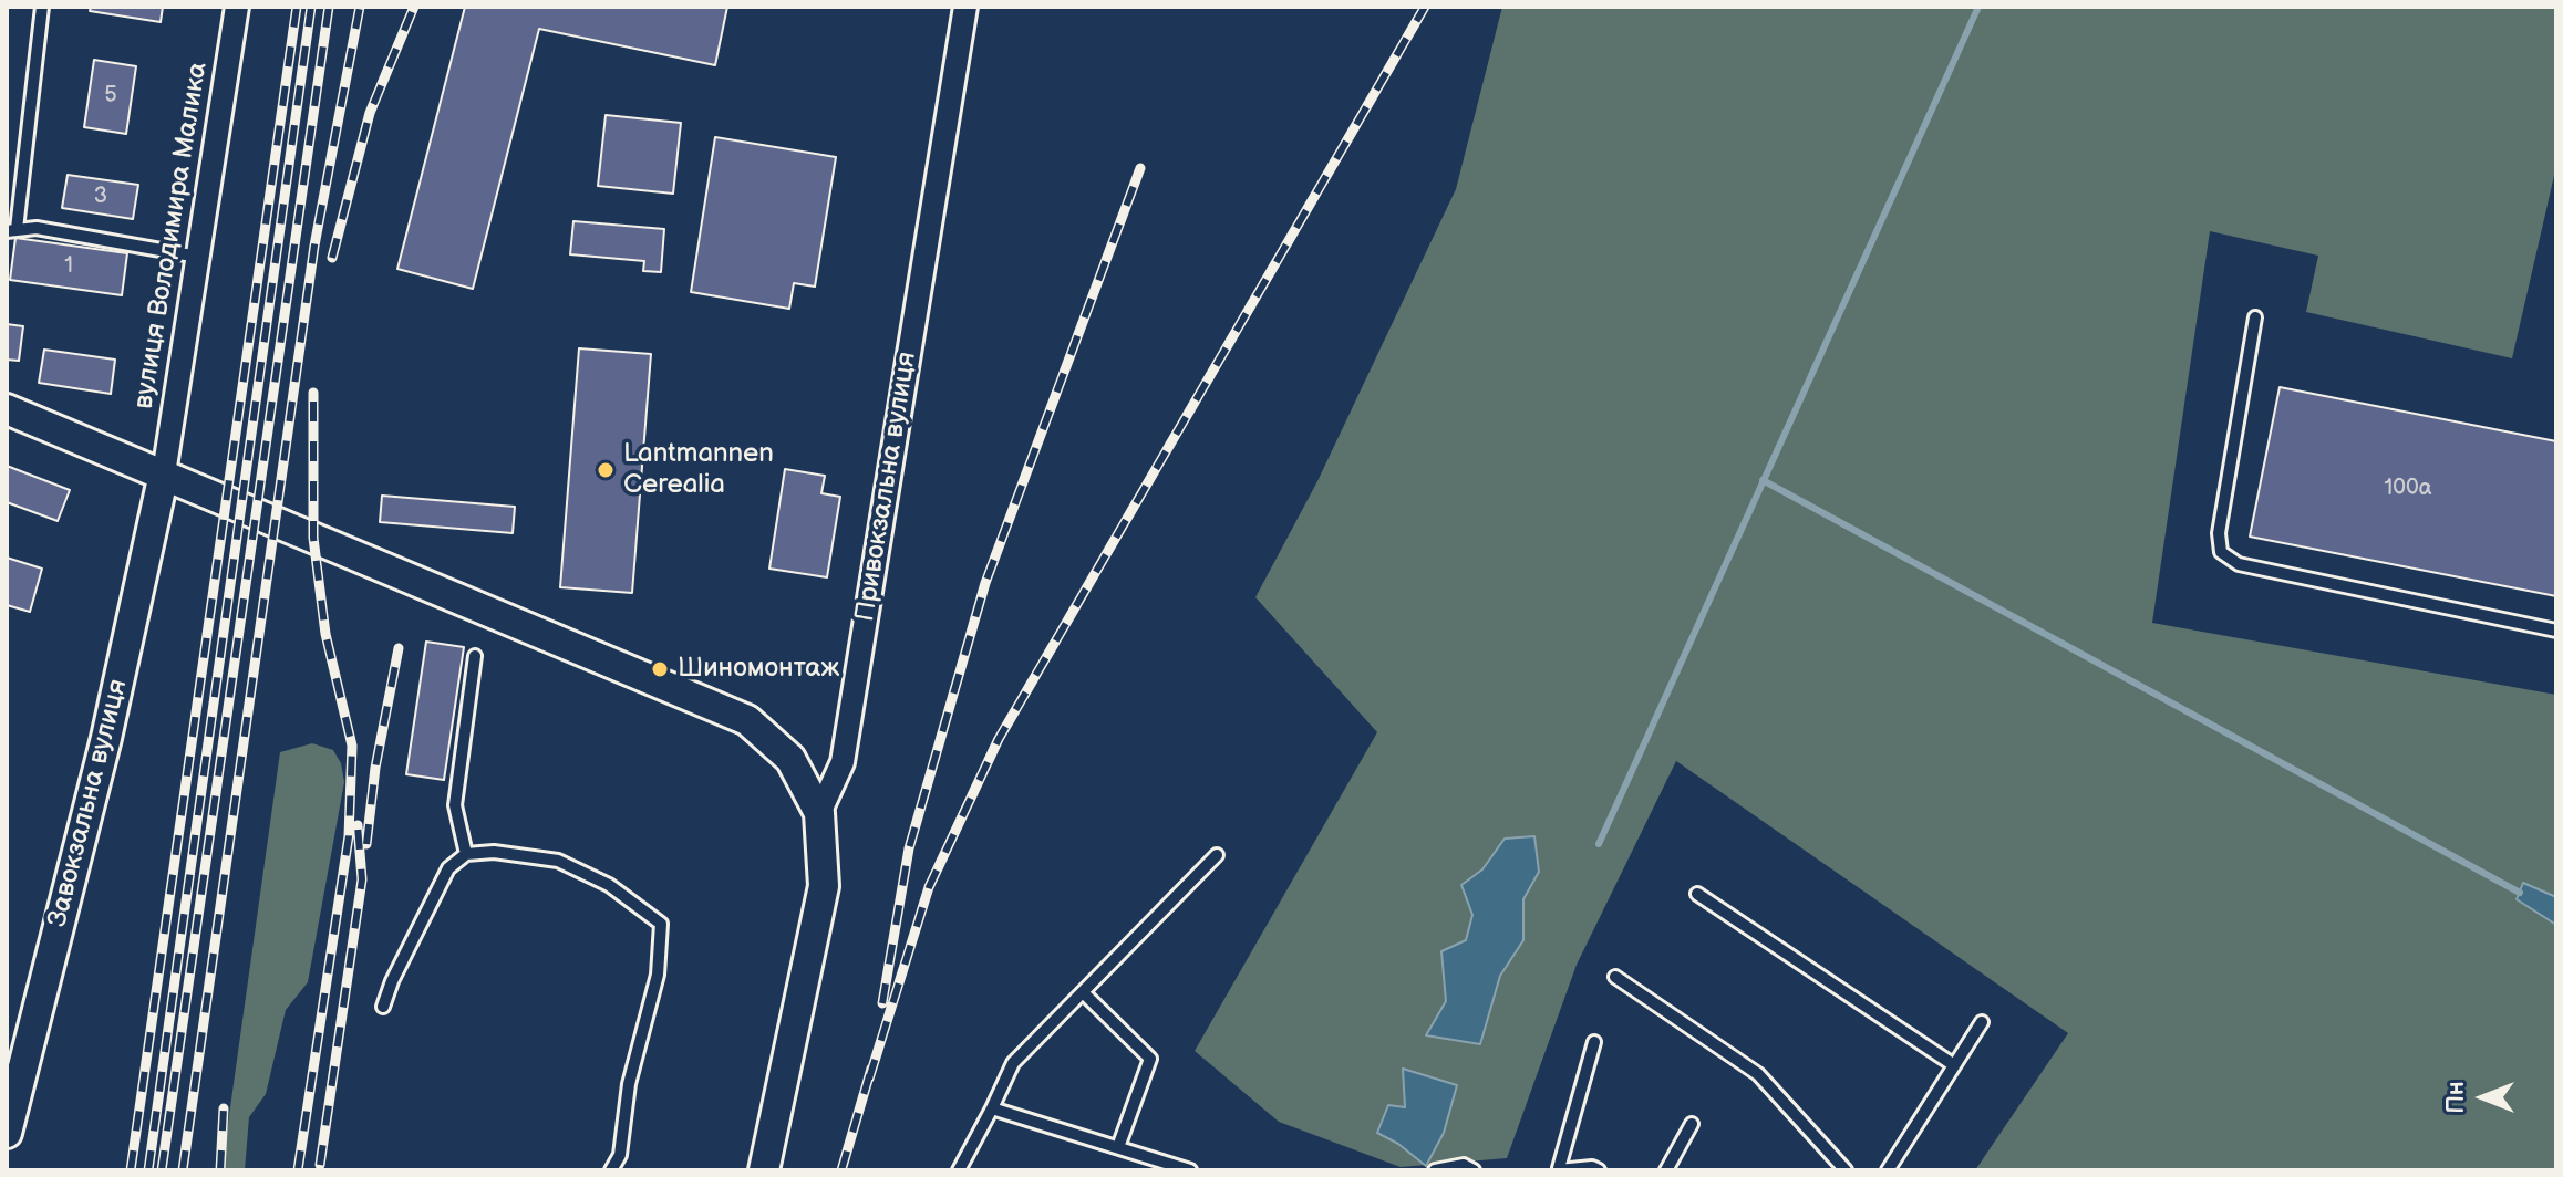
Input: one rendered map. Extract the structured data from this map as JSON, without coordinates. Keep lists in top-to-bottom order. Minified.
{"streets":{"main road":["Привокзальна вулиця","Завокзальна вулиця"],"street":["вулиця Володимира Малика"]},"crossings":[["вулиця Володимира Малика","Завокзальна вулиця"]],"places":["Lantmannen Cerealia","Шиномонтаж"],"house_numbers":["5","3","1","100а"],"north":"left"}
